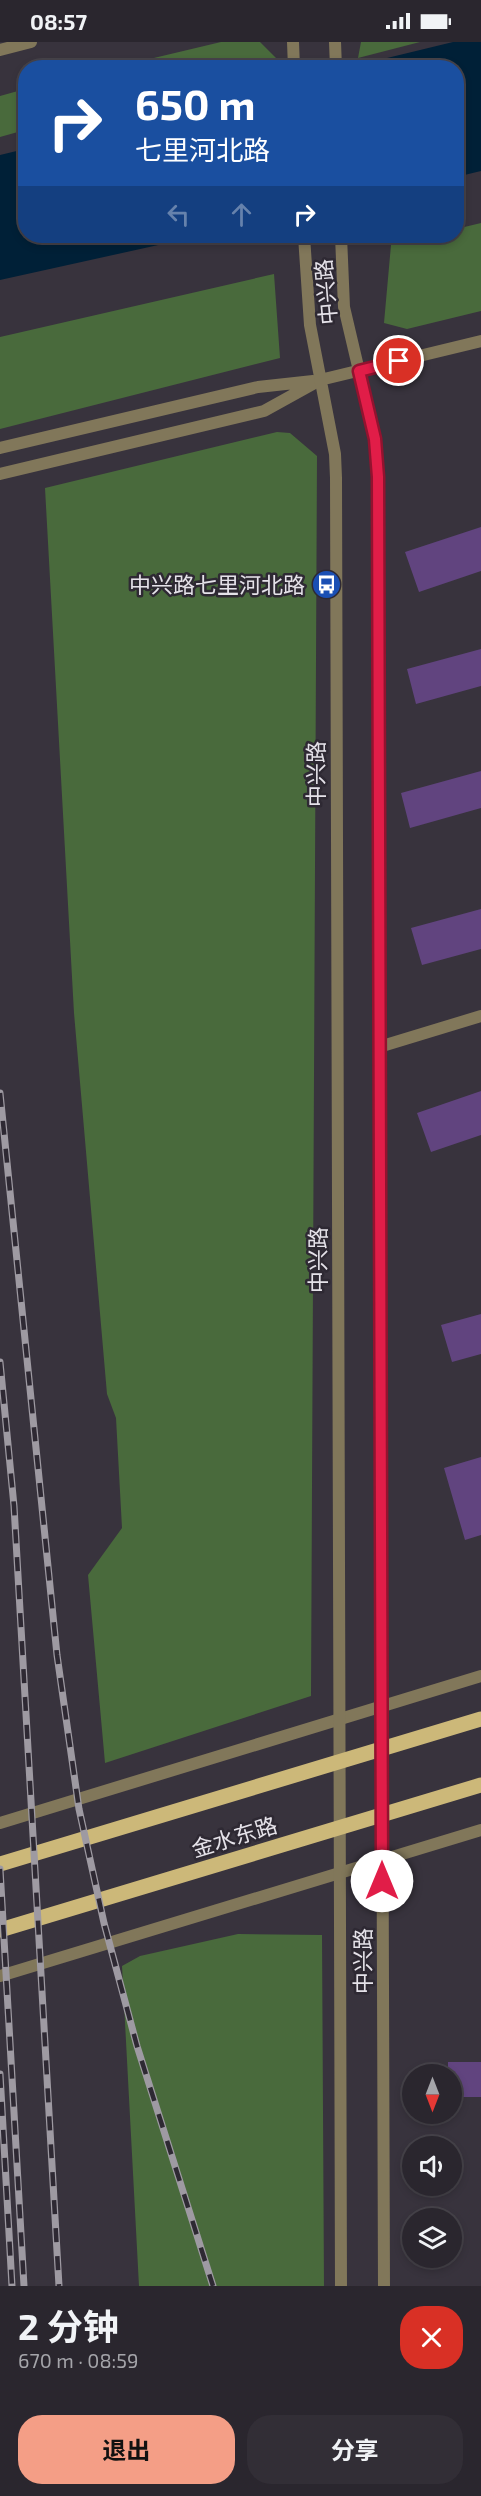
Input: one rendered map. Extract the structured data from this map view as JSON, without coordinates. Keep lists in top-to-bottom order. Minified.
{"streets":{"main road":["金水东路"],"street":["中兴路"]},"crossings":[["中兴路","金水东路"]],"places":{"bus stop":["中兴路七里河北路"]},"north":"bottom","page":{"status":"08:57","turn":["650 m","七里河北路"],"heading":["2 分钟","670 m · 08:59"],"buttons":["退出","分享"]}}
